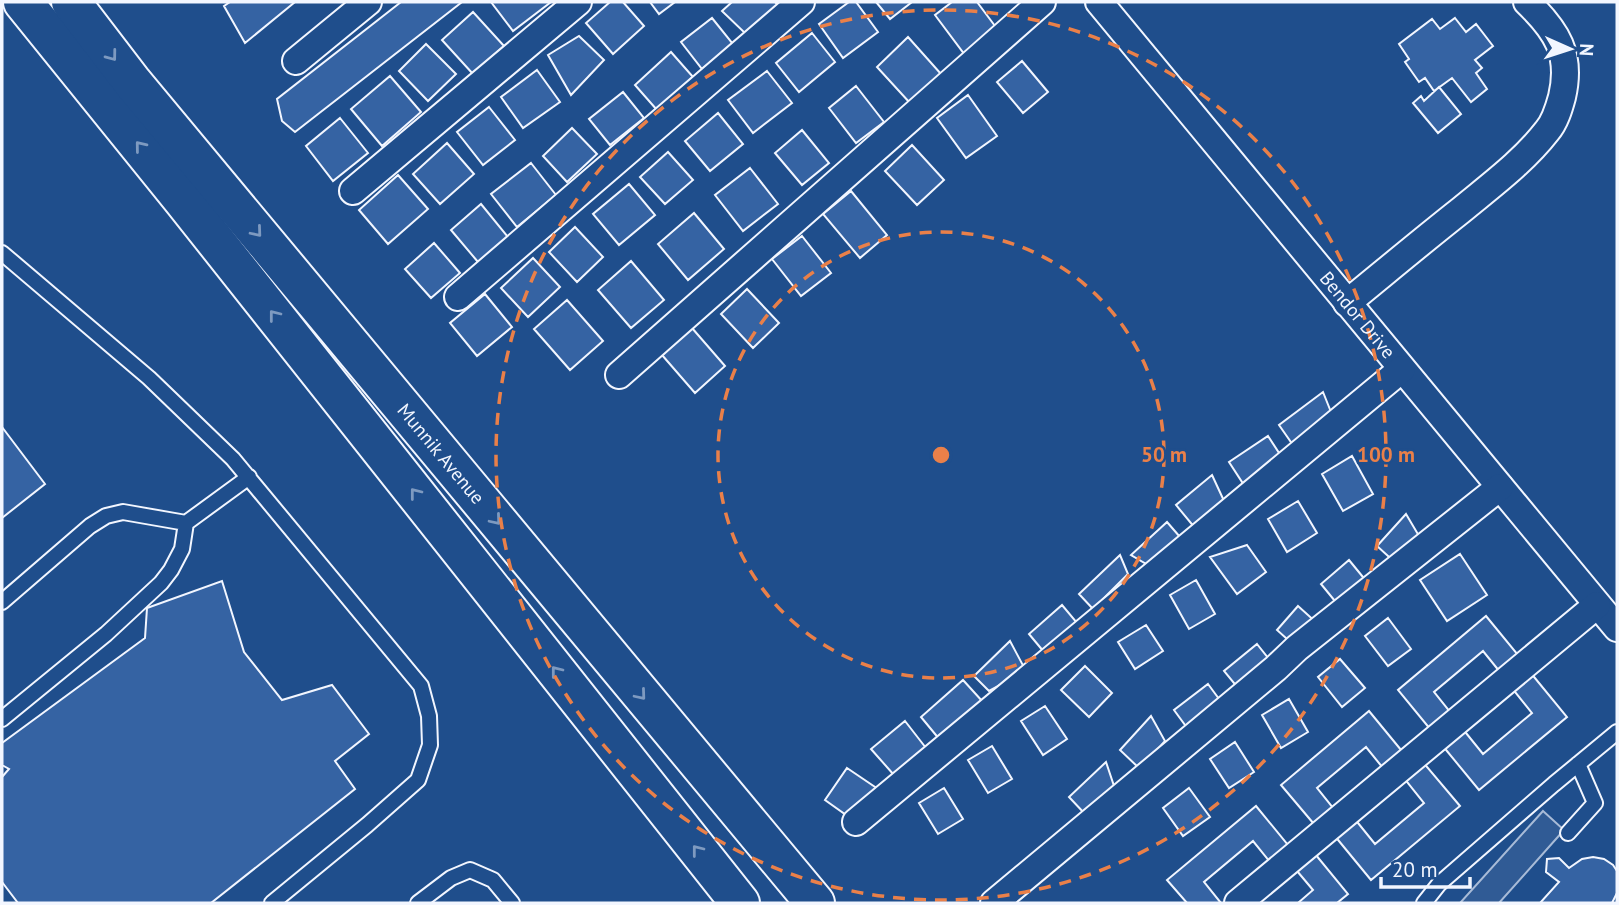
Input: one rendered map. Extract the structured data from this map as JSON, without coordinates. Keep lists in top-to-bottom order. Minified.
{"streets":{"main road":["Munnik Avenue"],"street":["Bendor Drive"]},"scale_bar":"20 m","north":"right","rings":["50 m","100 m"]}
